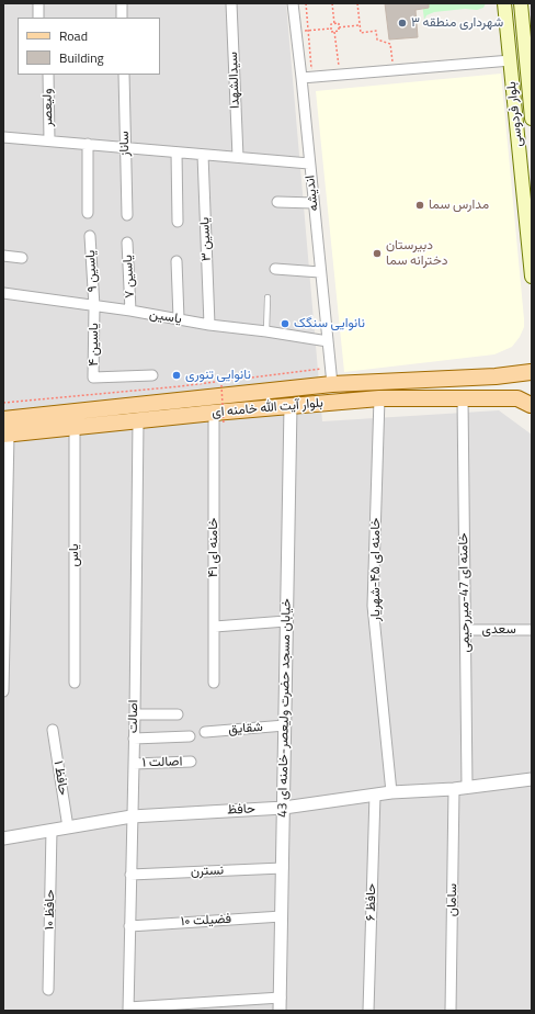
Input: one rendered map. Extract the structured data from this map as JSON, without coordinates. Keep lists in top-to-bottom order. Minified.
{"streets":{"main road":["بلوار فردوسی","بلوار آیت الله خامنه ای"],"street":["سیدالشهدا","ولیعصر","ساناز","اندیشه","یاسین ۳","یاسین ۹","یاسین ۷","یاسین","یاسین ۴","خامنه ای ۴۱","یاس","خامنه ای ۴۵-شهریار","خامنه ای 47-میررحیمی","سعدی","خیابان مسجد حضرت ولیعصر-خامنه ای 43","اصالت","شقایق","اصالت ۱","حافظ ۱","حافظ","نسترن","سامان","حافظ ۶","حافظ ۱۰","فضیلت ۱۰"]},"crossings":[["اندیشه","یاسین"],["اندیشه","بلوار آیت الله خامنه ای"],["یاسین ۳","یاسین"],["یاسین ۹","یاسین"],["یاسین ۹","یاسین ۴"],["یاسین ۷","یاسین"],["یاسین","یاسین ۴"],["بلوار آیت الله خامنه ای","خامنه ای ۴۱"],["بلوار آیت الله خامنه ای","یاس"],["بلوار آیت الله خامنه ای","خامنه ای ۴۵-شهریار"],["بلوار آیت الله خامنه ای","خامنه ای 47-میررحیمی"],["بلوار آیت الله خامنه ای","خیابان مسجد حضرت ولیعصر-خامنه ای 43"],["بلوار آیت الله خامنه ای","اصالت"],["خامنه ای ۴۵-شهریار","حافظ"],["خامنه ای 47-میررحیمی","سعدی"],["خامنه ای 47-میررحیمی","حافظ"],["خامنه ای 47-میررحیمی","سامان"],["خیابان مسجد حضرت ولیعصر-خامنه ای 43","شقایق"],["خیابان مسجد حضرت ولیعصر-خامنه ای 43","حافظ"],["خیابان مسجد حضرت ولیعصر-خامنه ای 43","نسترن"],["خیابان مسجد حضرت ولیعصر-خامنه ای 43","فضیلت ۱۰"],["اصالت","اصالت ۱"],["اصالت","حافظ"],["اصالت","نسترن"],["اصالت","فضیلت ۱۰"],["حافظ ۱","حافظ"],["حافظ","سامان"],["حافظ","حافظ ۶"],["حافظ","حافظ ۱۰"]],"places":["شهرداری منطقه ۳","مدارس سما","دبیرستان دخترانه سما","نانوایی سنگک","نانوایی تنوری"],"legend":["Road","Building"]}
